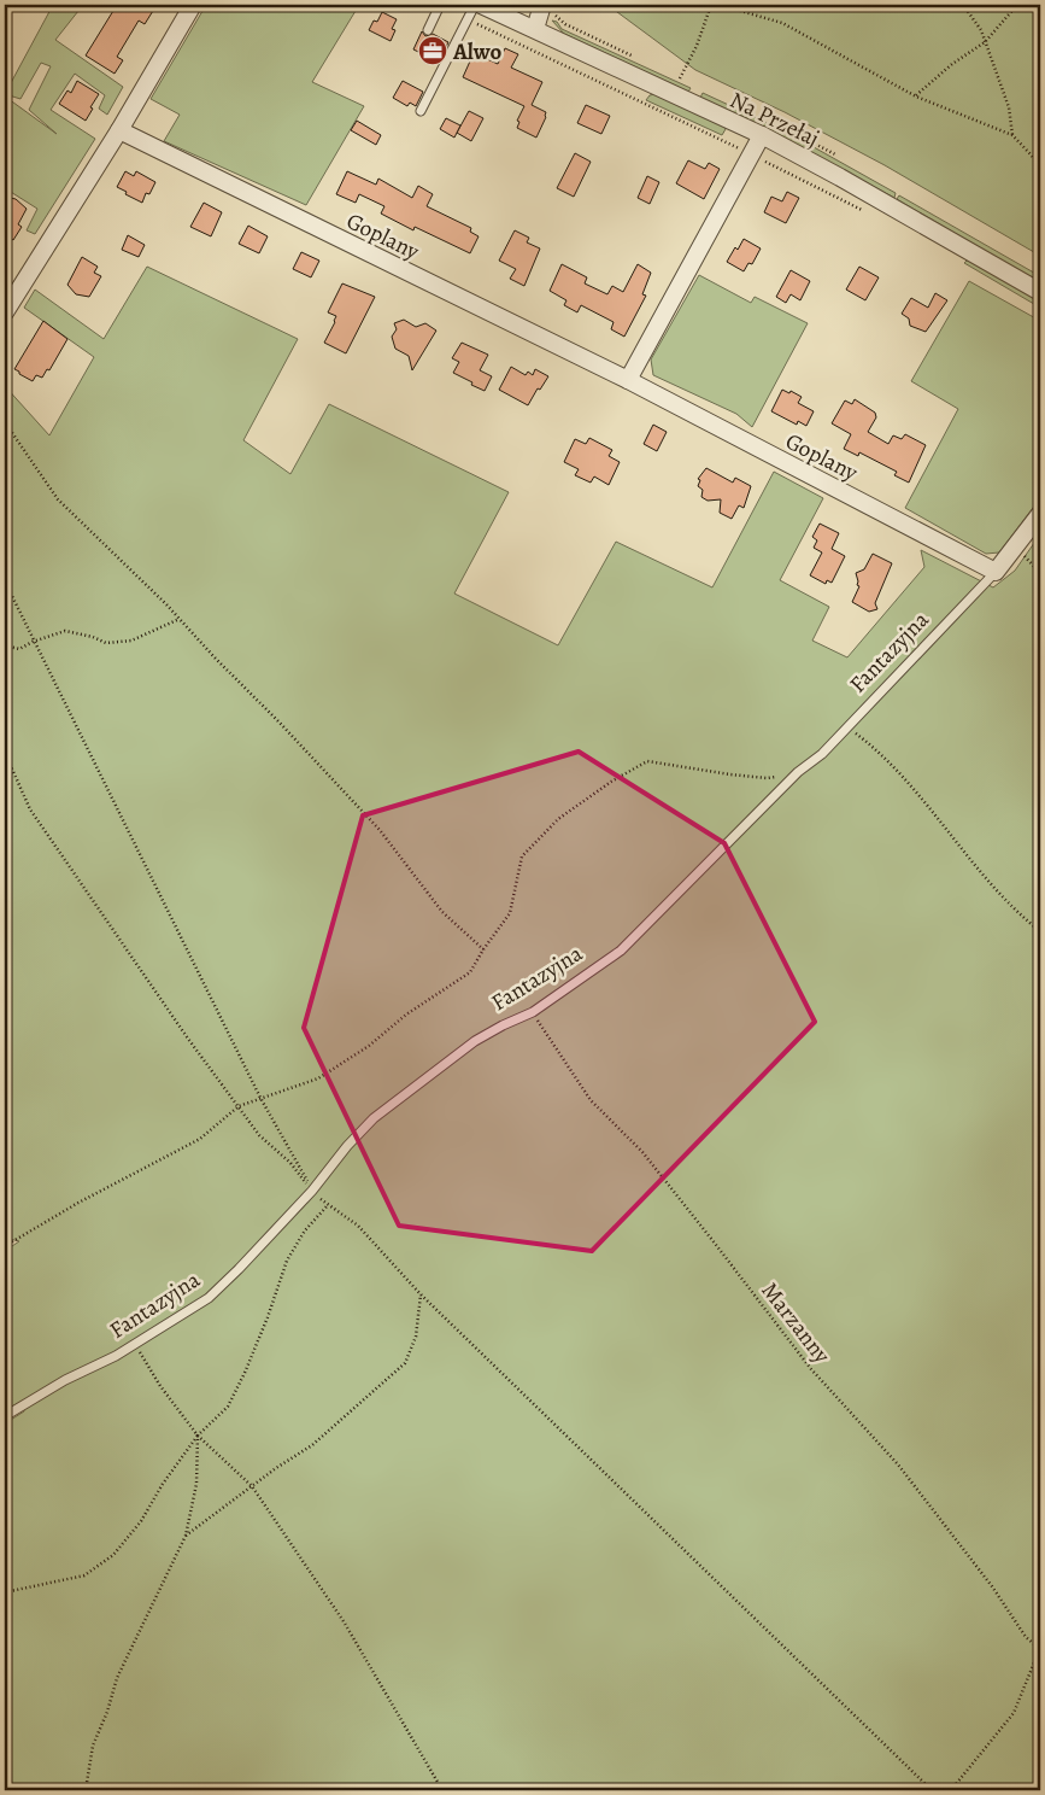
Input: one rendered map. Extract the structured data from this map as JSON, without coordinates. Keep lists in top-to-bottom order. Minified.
{"streets":{"street":["Na Przełaj","Goplany","Fantazyjna"],"path":["Marzanny"]},"crossings":[["Goplany","Fantazyjna"],["Fantazyjna","Marzanny"]],"places":{"office":["Alwo"]}}
